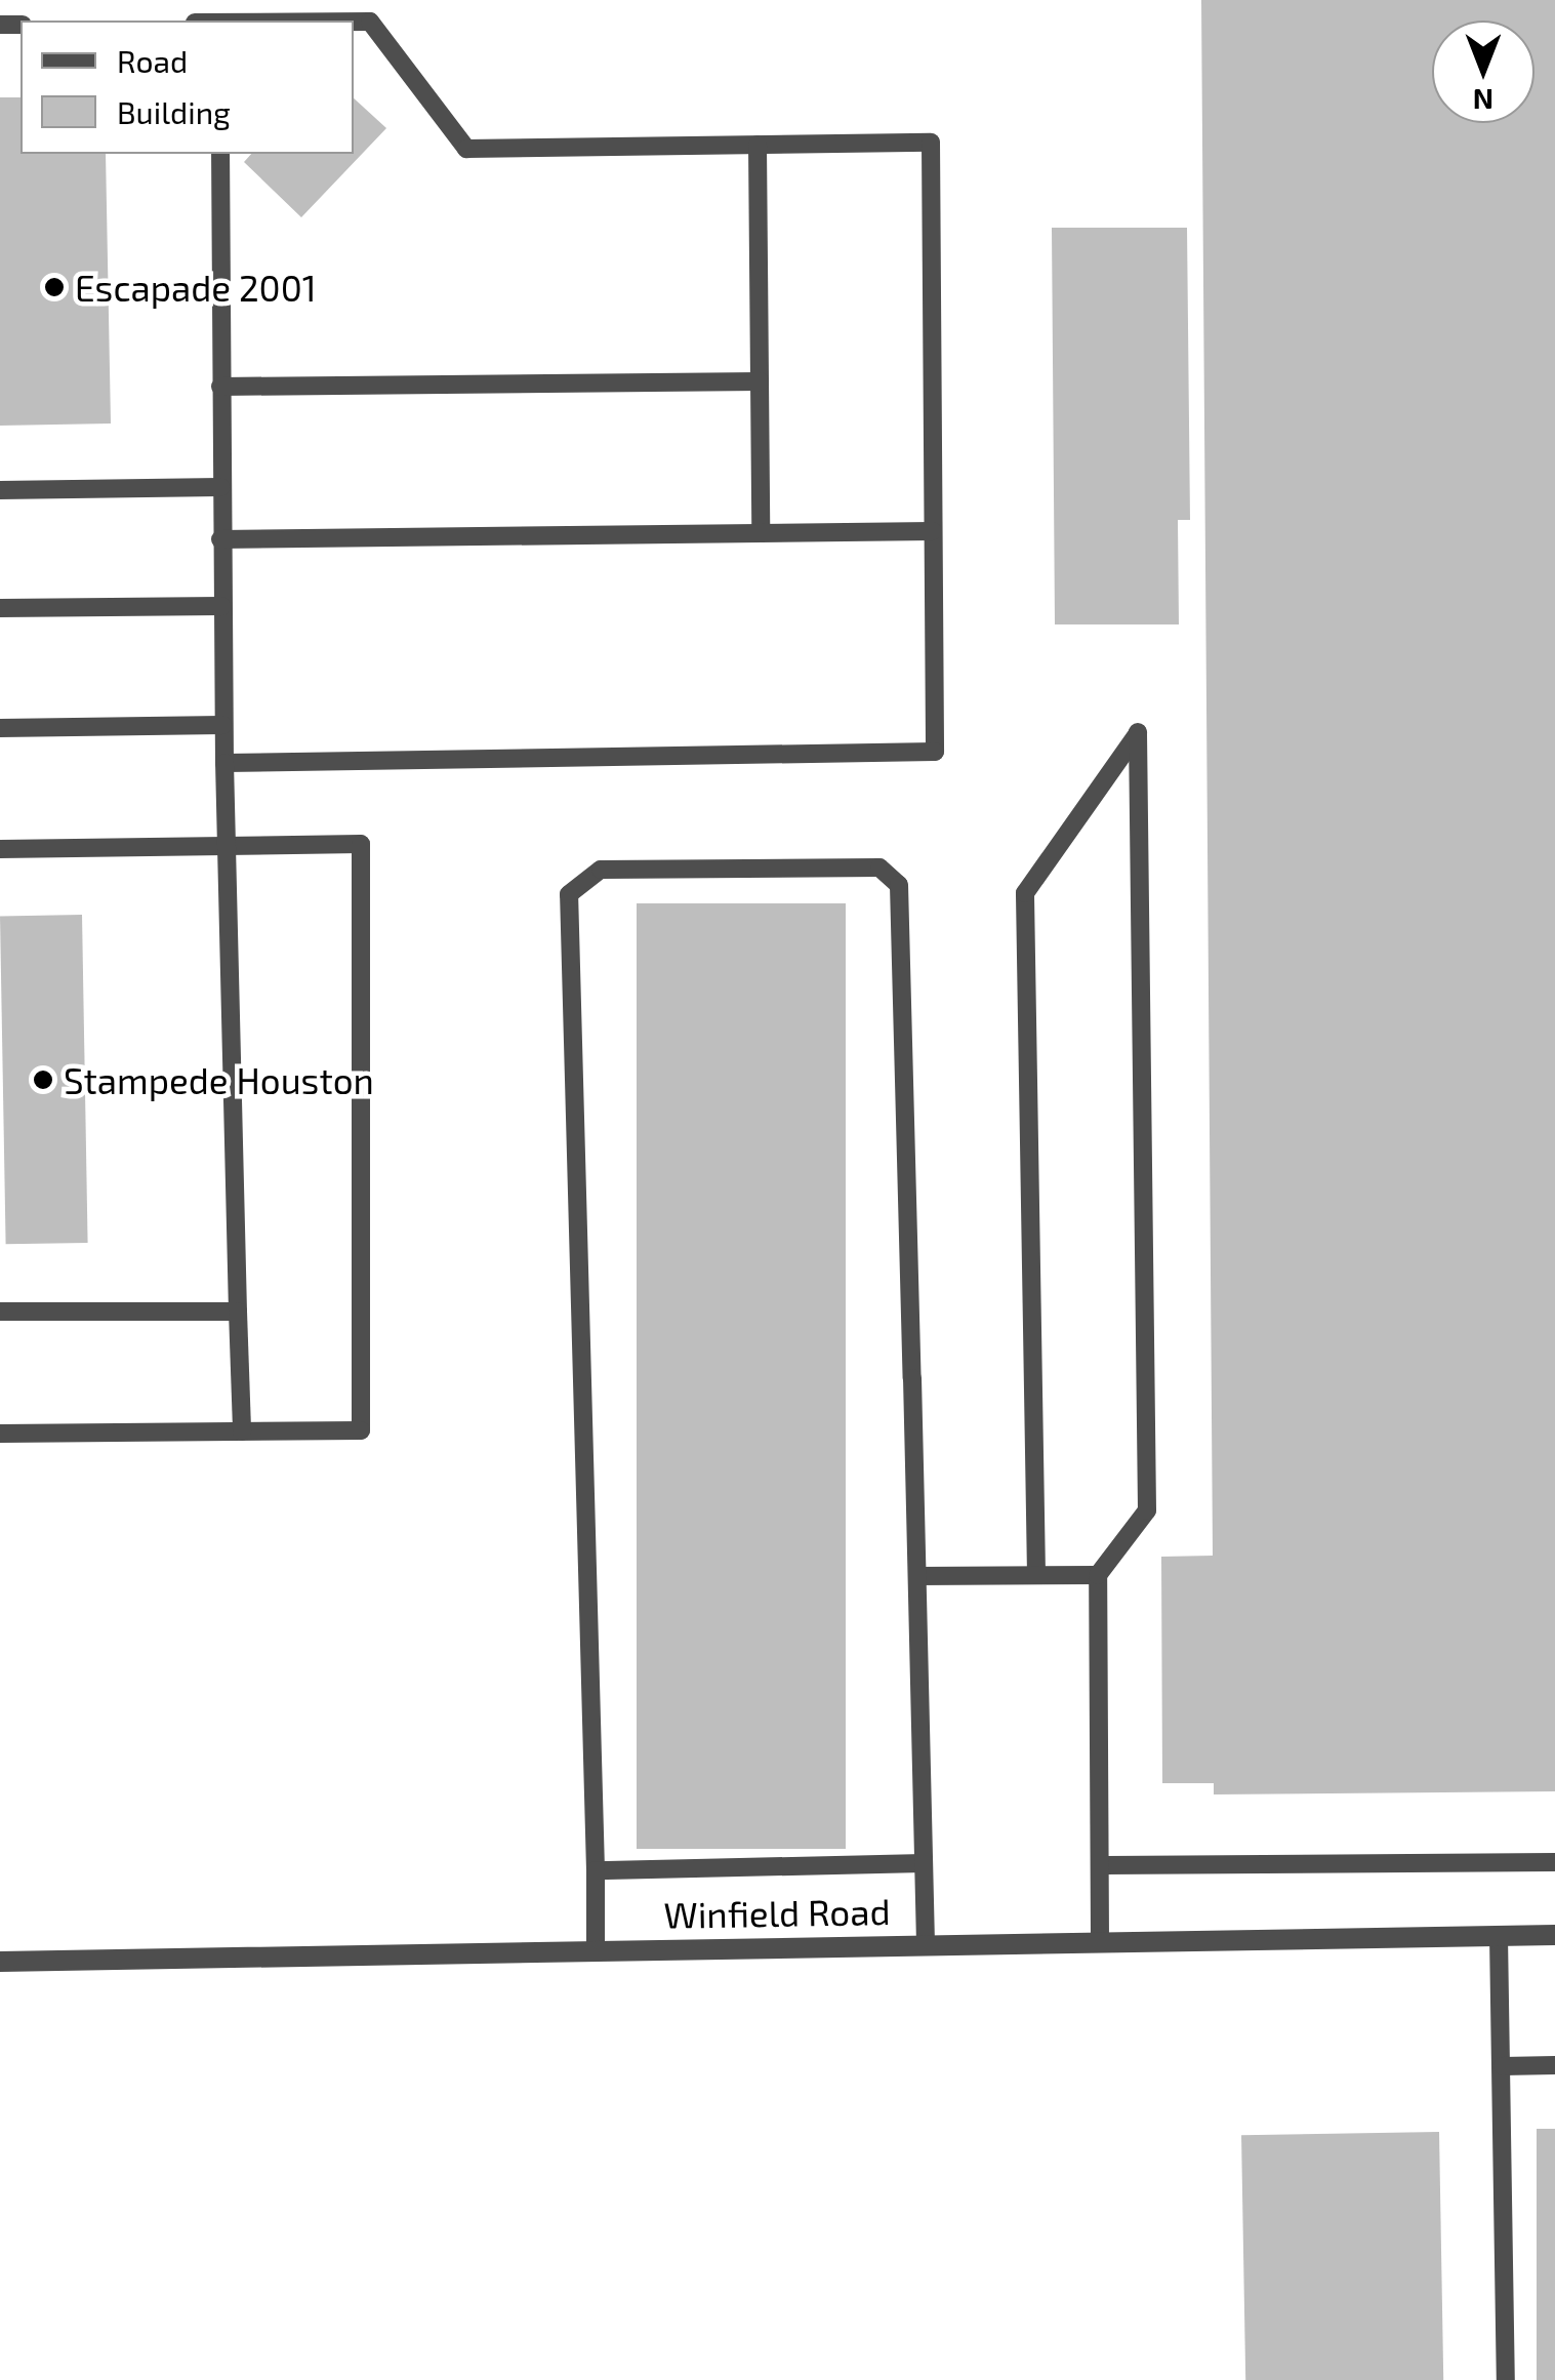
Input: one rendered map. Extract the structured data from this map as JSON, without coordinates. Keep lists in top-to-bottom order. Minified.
{"streets":{"street":["Winfield Road"]},"places":["Escapade 2001","Stampede Houston"],"legend":["Road","Building"],"north":"bottom"}
